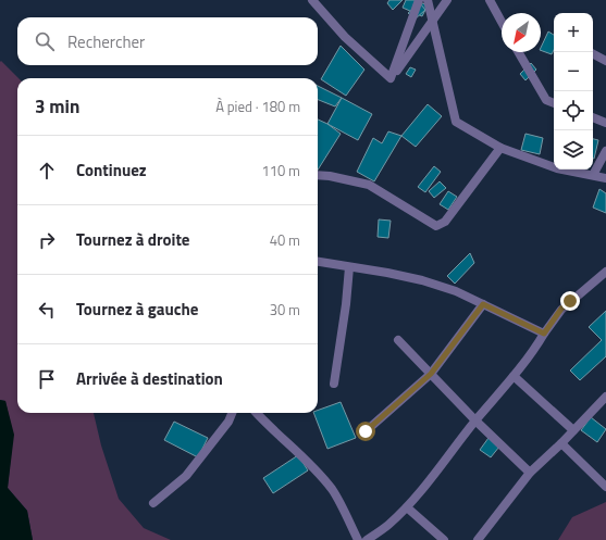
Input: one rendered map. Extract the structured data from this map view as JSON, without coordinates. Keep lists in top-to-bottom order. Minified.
{"north":"bottom left","page":{"map_buttons":["+","−"],"search":"Rechercher","heading":["3 min","À pied · 180 m"],"list":[["Continuez","110 m"],["Tournez à droite","40 m"],["Tournez à gauche","30 m"],"Arrivée à destination"]}}
